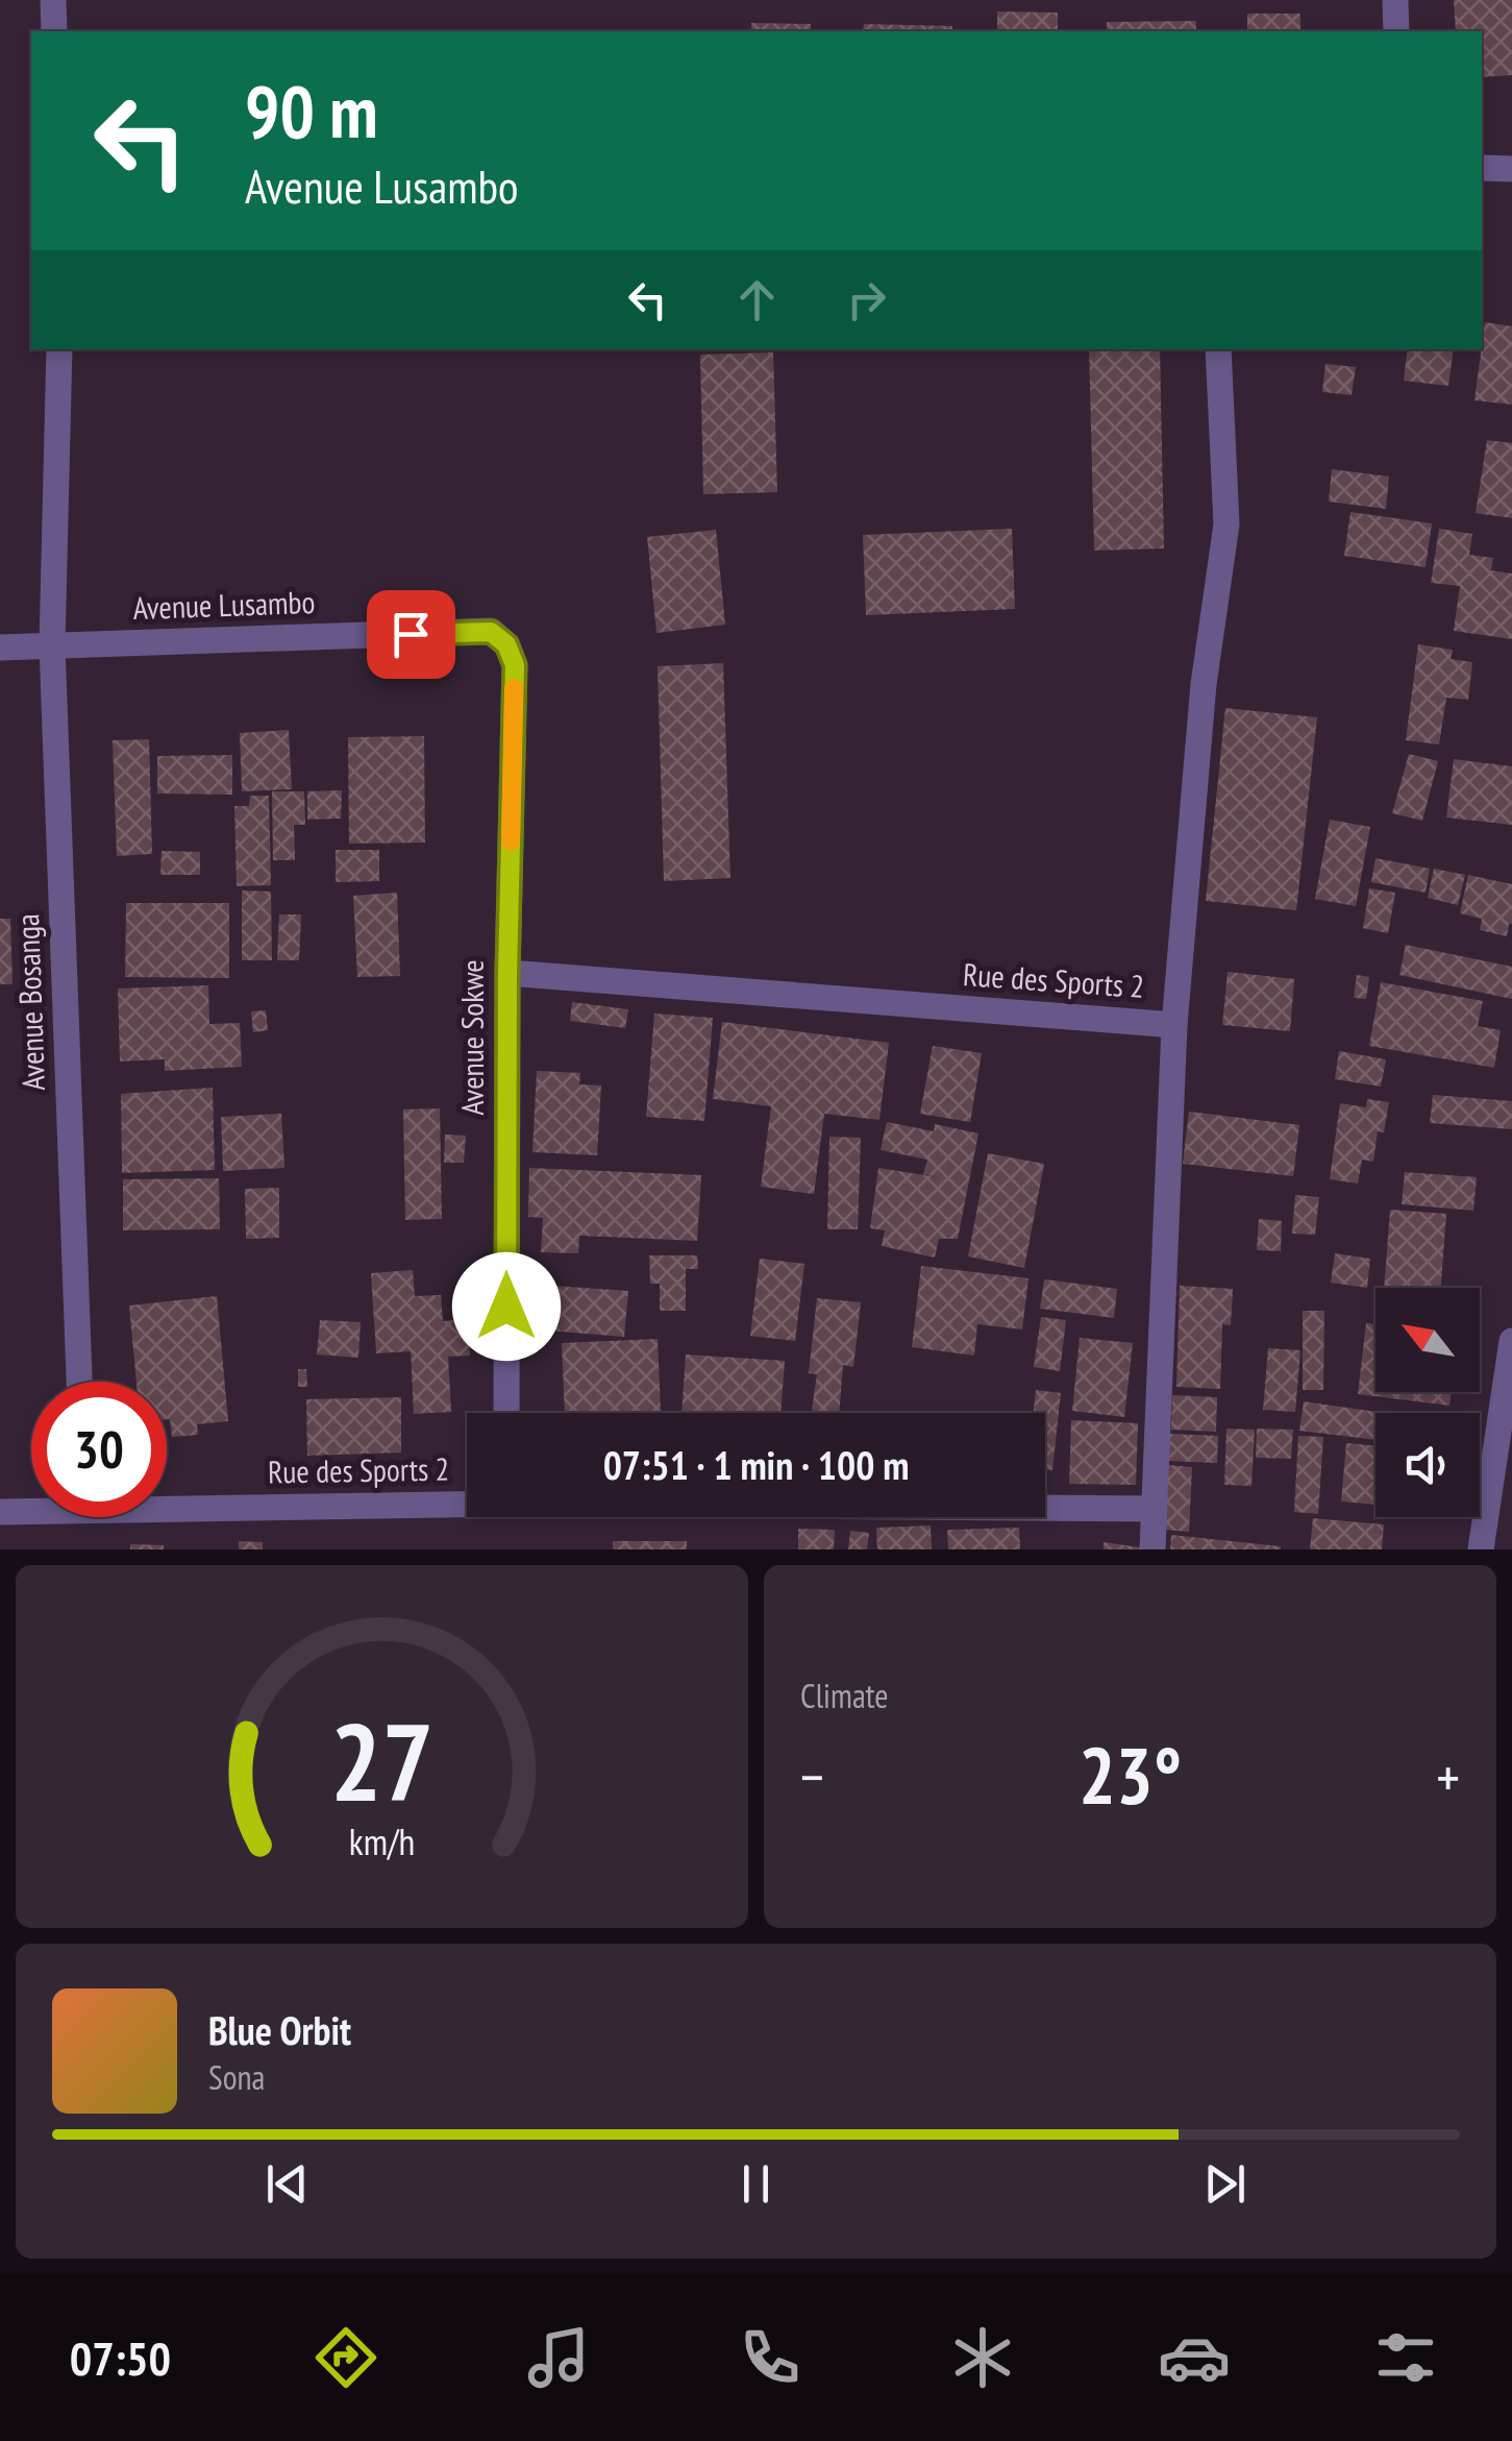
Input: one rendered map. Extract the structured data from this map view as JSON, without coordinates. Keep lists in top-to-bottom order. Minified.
{"streets":{"street":["Avenue Lusambo","Rue des Sports 2","Avenue Bosanga","Avenue Sokwe"]},"crossings":[["Avenue Lusambo","Avenue Bosanga"],["Avenue Lusambo","Avenue Sokwe"],["Rue des Sports 2","Avenue Sokwe"]],"north":"top left","page":{"turn":["90 m","Avenue Lusambo"],"limit":"30","trip":"07:51 · 1 min · 100 m","tile":"Climate","heat":["−","23°","+"],"song":["Blue Orbit","Sona"],"tabs":"07:50","gauge":["27","km/h"]}}
